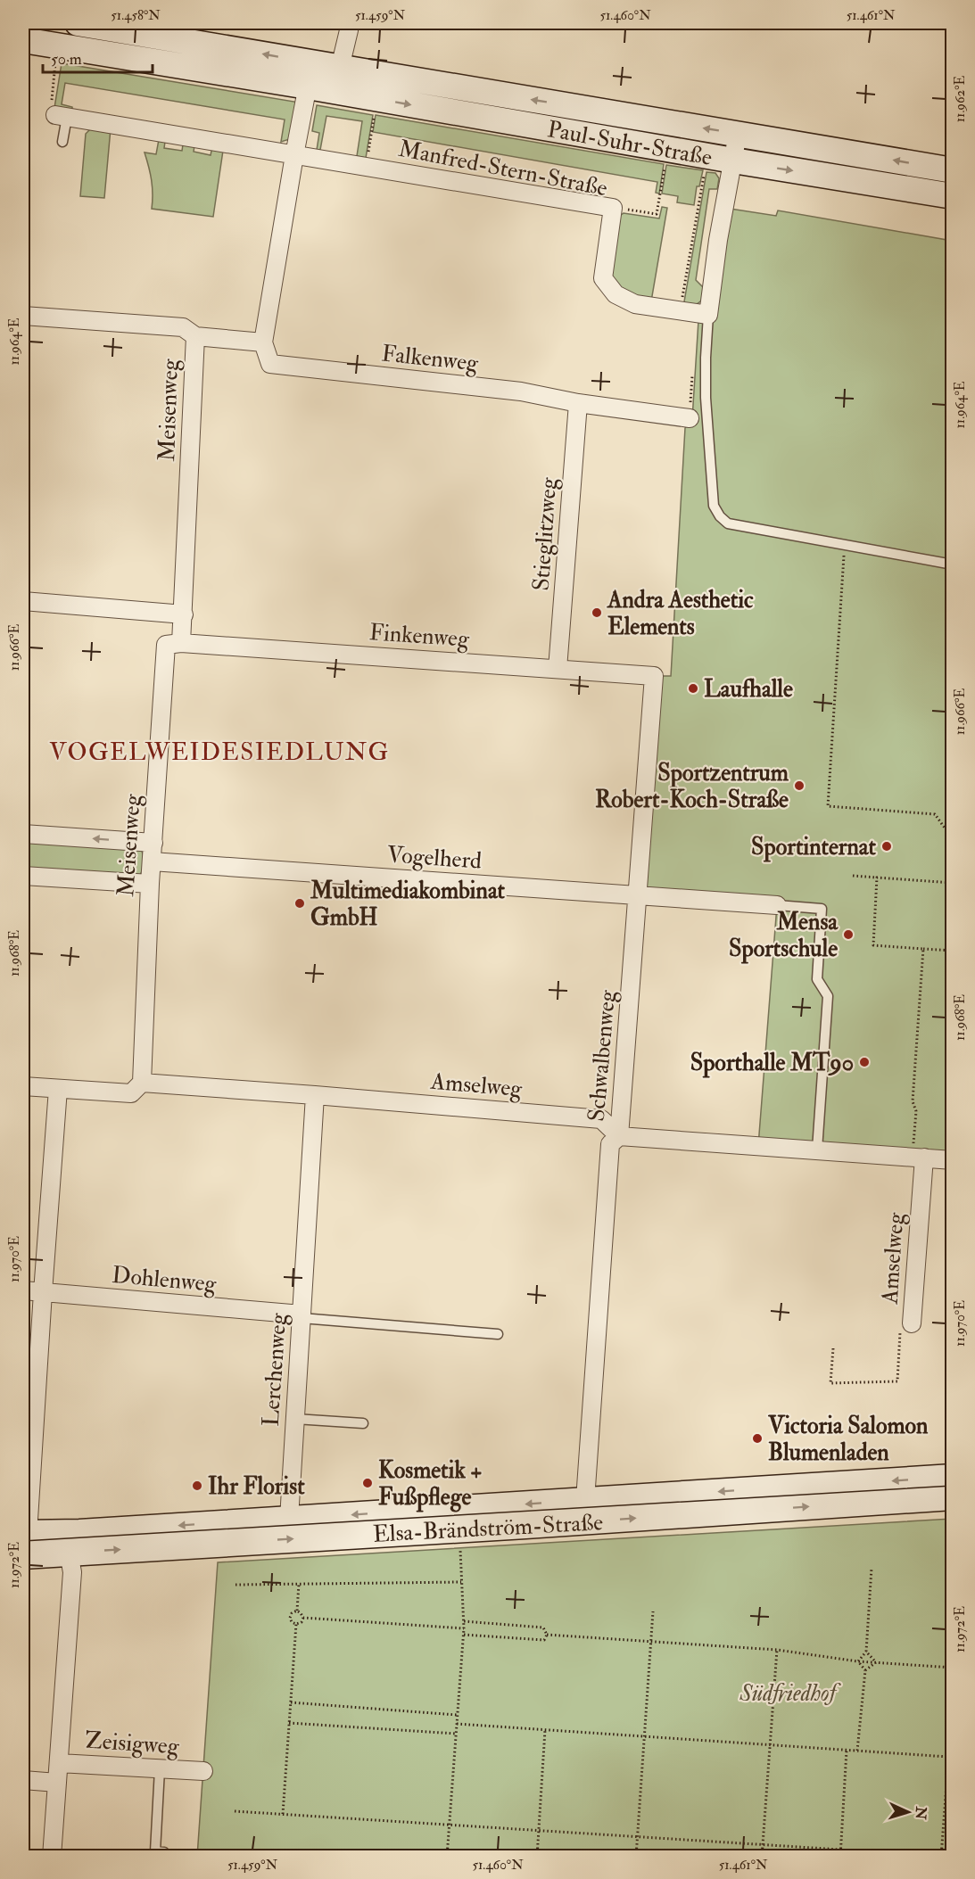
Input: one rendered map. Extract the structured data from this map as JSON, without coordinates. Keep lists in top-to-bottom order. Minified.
{"streets":{"street":["Paul-Suhr-Straße","Manfred-Stern-Straße","Falkenweg","Meisenweg","Stieglitzweg","Finkenweg","Vogelherd","Schwalbenweg","Amselweg","Dohlenweg","Lerchenweg","Elsa-Brändström-Straße","Zeisigweg"]},"crossings":[["Falkenweg","Stieglitzweg"],["Meisenweg","Finkenweg"],["Meisenweg","Vogelherd"],["Meisenweg","Amselweg"],["Stieglitzweg","Finkenweg"],["Finkenweg","Schwalbenweg"],["Vogelherd","Schwalbenweg"],["Schwalbenweg","Amselweg"],["Schwalbenweg","Elsa-Brändström-Straße"],["Amselweg","Lerchenweg"],["Dohlenweg","Lerchenweg"],["Lerchenweg","Elsa-Brändström-Straße"]],"districts":["VOGELWEIDESIEDLUNG"],"parks":["Südfriedhof"],"places":["Andra Aesthetic Elements","Laufhalle","Sportzentrum Robert-Koch-Straße","Sportinternat","Multimediakombinat GmbH","Mensa Sportschule","Sporthalle MT90","Victoria Salomon Blumenladen","Kosmetik + Fußpflege","Ihr Florist"],"scale_bar":"50 m","north":"right","coordinates":["51.458°N","51.459°N","51.460°N","51.461°N","11.962°E","11.964°E","11.966°E","11.968°E","11.970°E","11.972°E"]}
